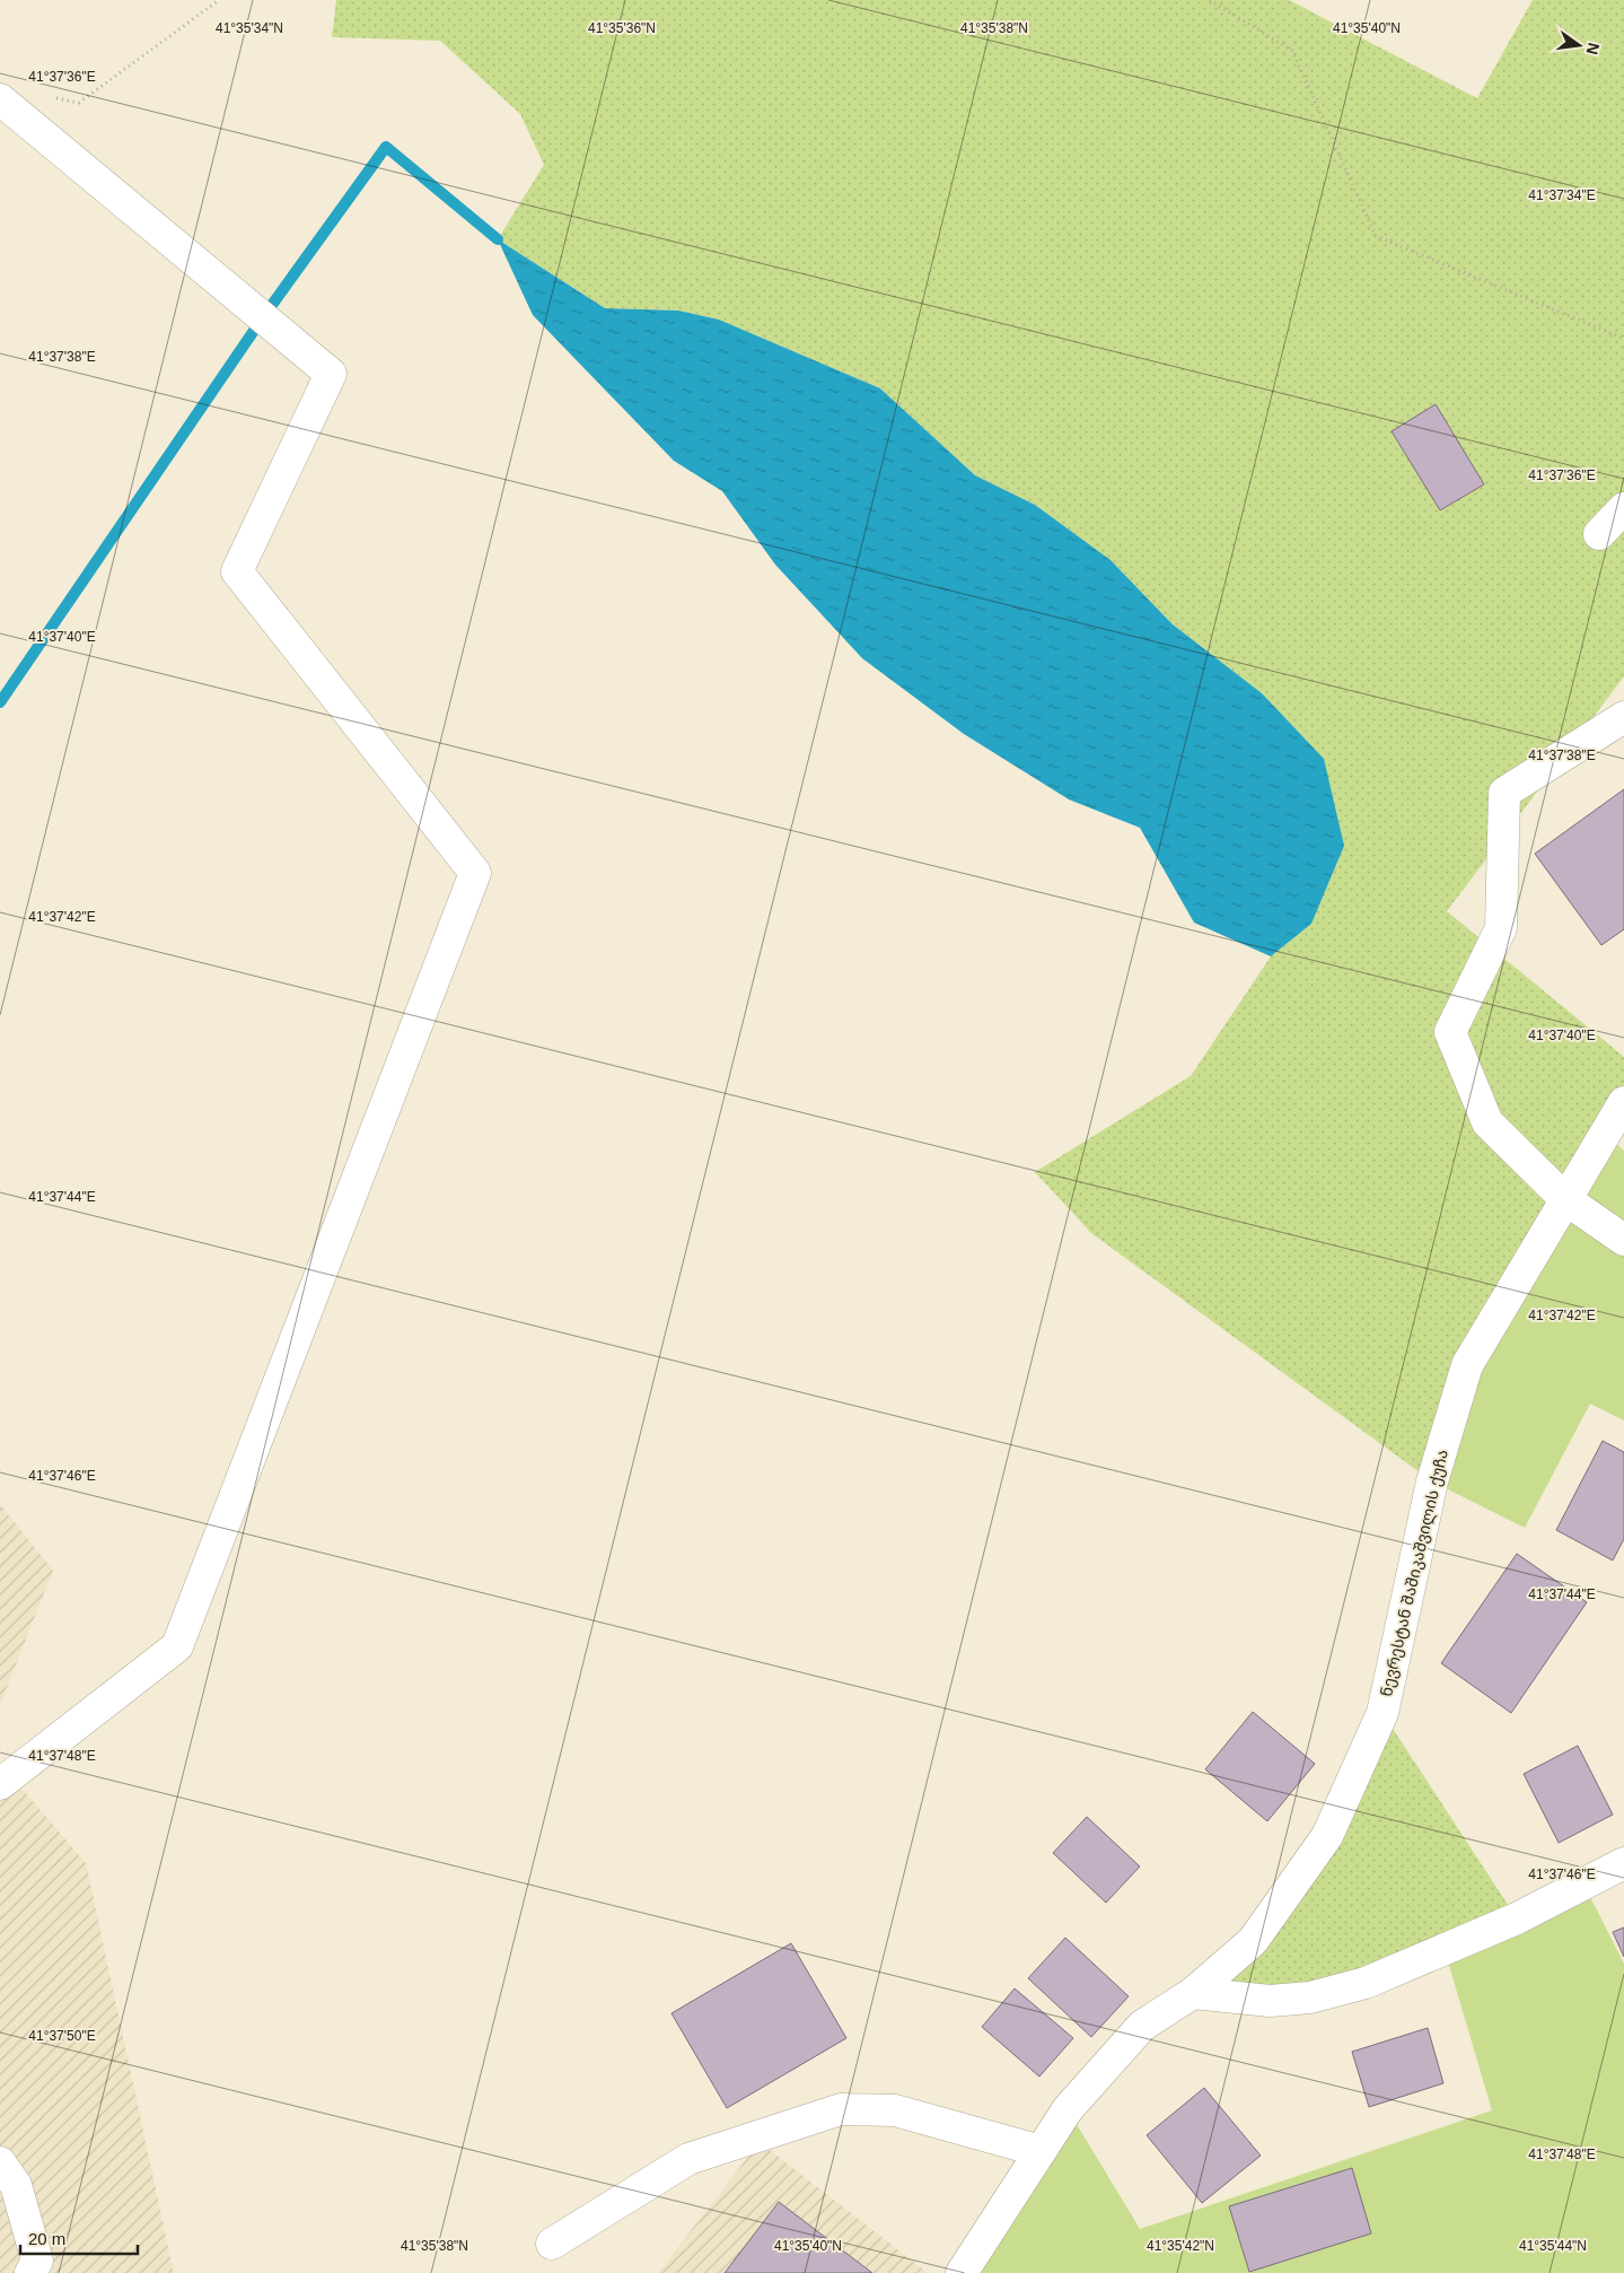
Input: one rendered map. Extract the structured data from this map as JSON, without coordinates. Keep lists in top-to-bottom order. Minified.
{"streets":{"street":["ნევრესტან შაშიკაშვილის ქუჩა"]},"scale_bar":"20 m","north":"right","coordinates":["41°35'34\"N","41°35'36\"N","41°35'38\"N","41°35'40\"N","41°37'36\"E","41°37'34\"E","41°37'38\"E","41°37'40\"E","41°37'42\"E","41°37'44\"E","41°37'46\"E","41°37'48\"E","41°37'50\"E","41°35'42\"N","41°35'44\"N"]}
